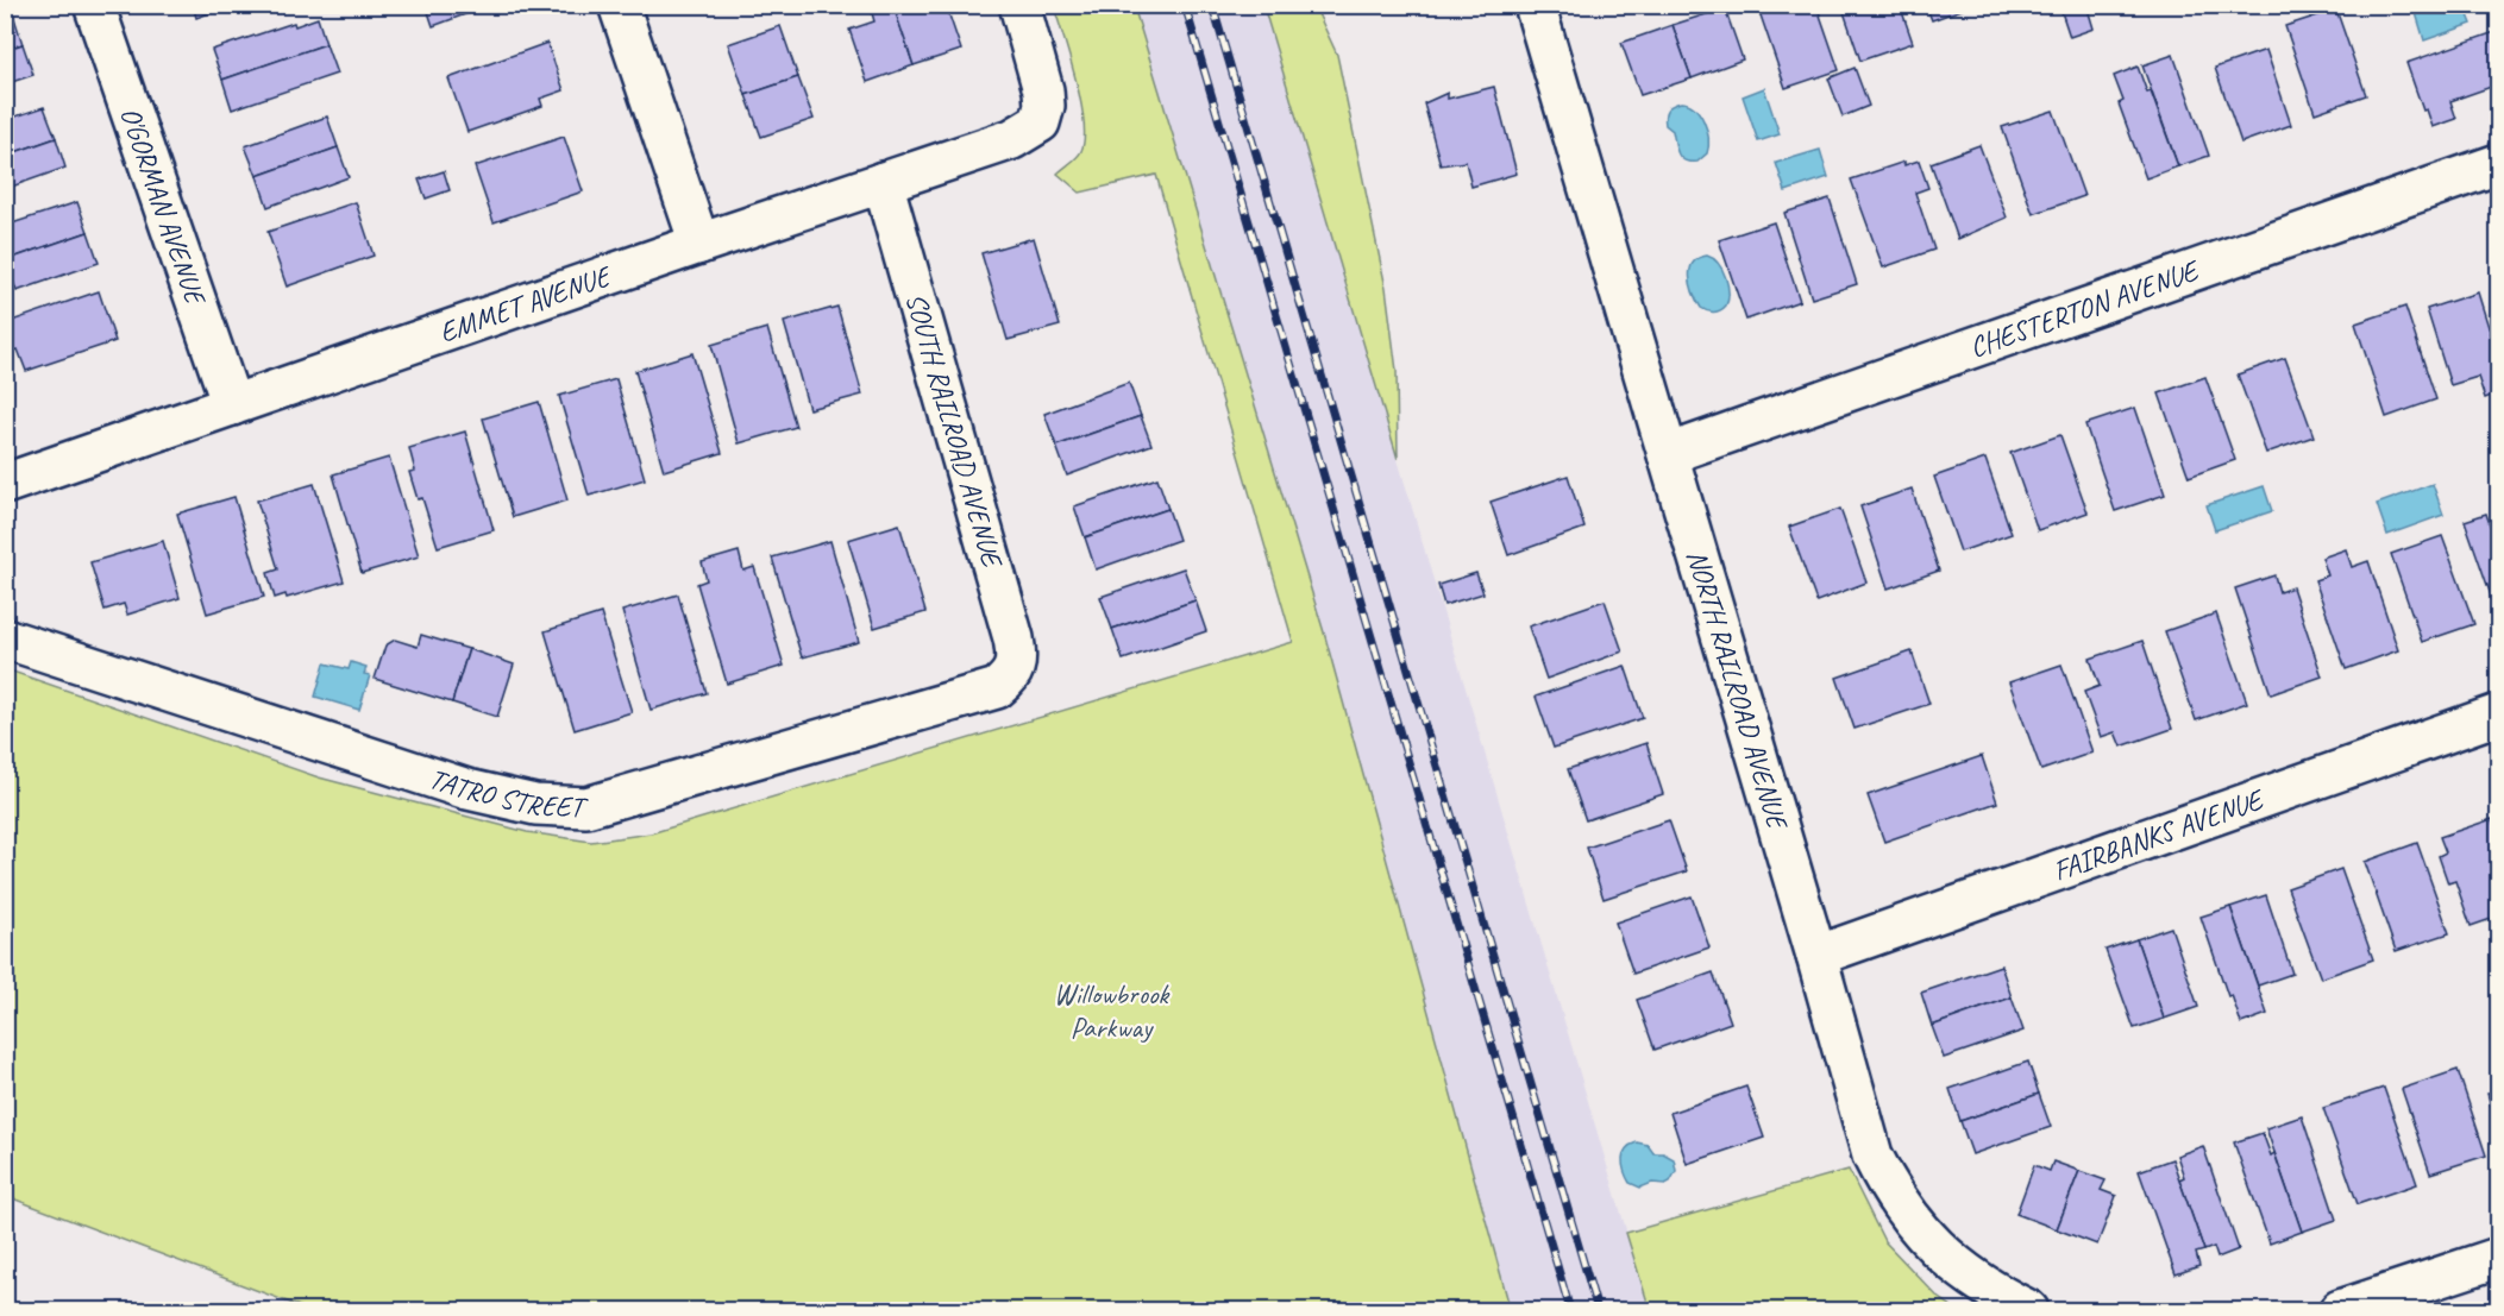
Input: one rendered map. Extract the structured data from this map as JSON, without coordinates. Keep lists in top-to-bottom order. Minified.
{"streets":{"street":["O'GORMAN AVENUE","EMMET AVENUE","CHESTERTON AVENUE","SOUTH RAILROAD AVENUE","NORTH RAILROAD AVENUE","TATRO STREET","FAIRBANKS AVENUE"]},"crossings":[["O'GORMAN AVENUE","EMMET AVENUE"],["EMMET AVENUE","SOUTH RAILROAD AVENUE"],["CHESTERTON AVENUE","NORTH RAILROAD AVENUE"],["SOUTH RAILROAD AVENUE","TATRO STREET"],["NORTH RAILROAD AVENUE","FAIRBANKS AVENUE"]],"parks":["Willowbrook Parkway"]}
